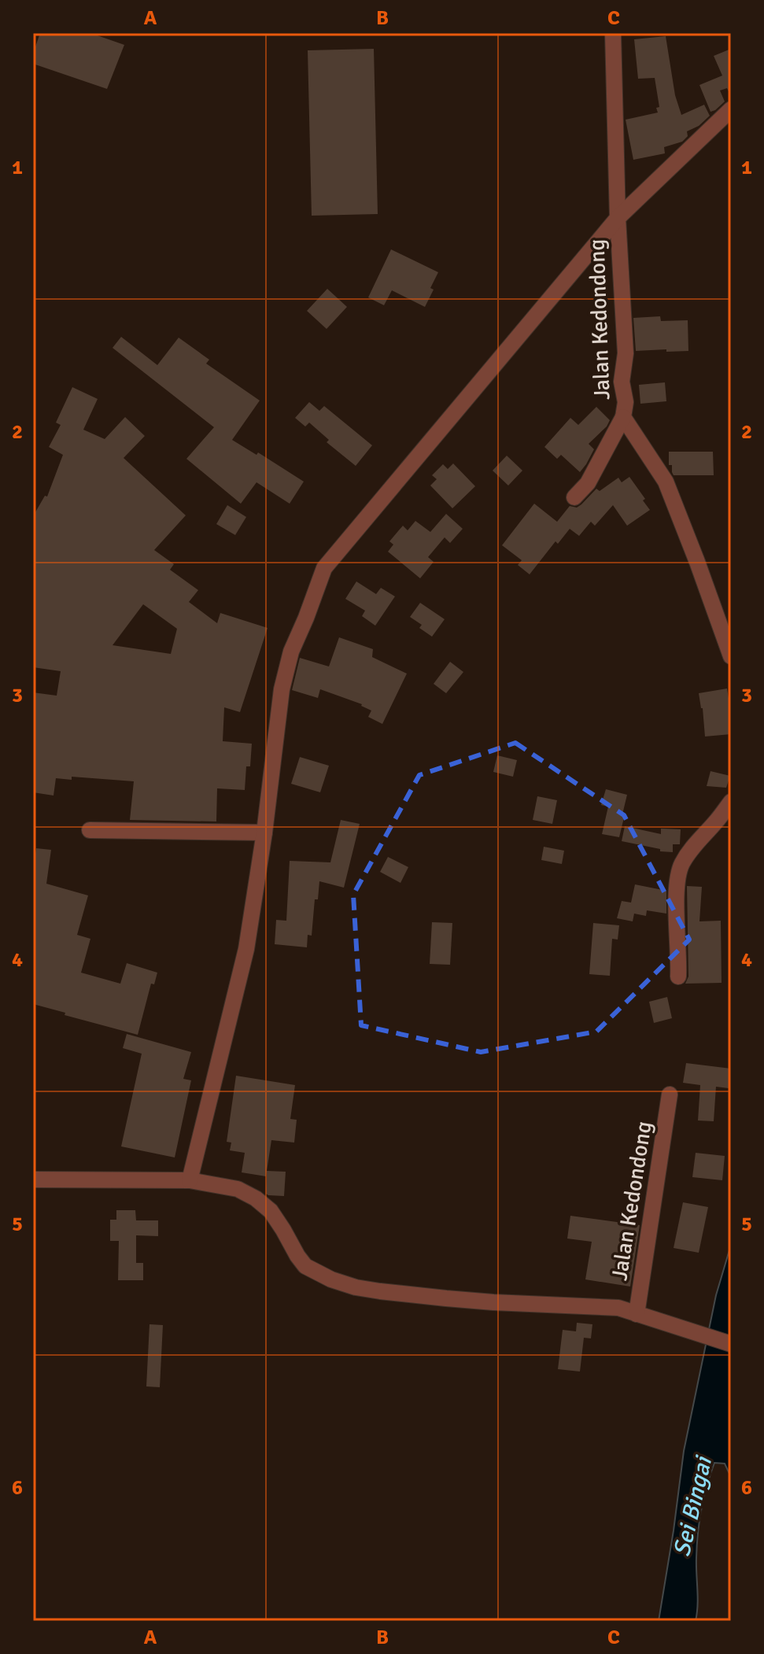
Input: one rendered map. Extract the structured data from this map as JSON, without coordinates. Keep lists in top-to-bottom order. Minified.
{"streets":{"street":["Jalan Kedondong"]},"water":["Sei Bingai"],"grid":{"columns":["A","B","C"],"rows":["1","2","3","4","5","6"]}}
